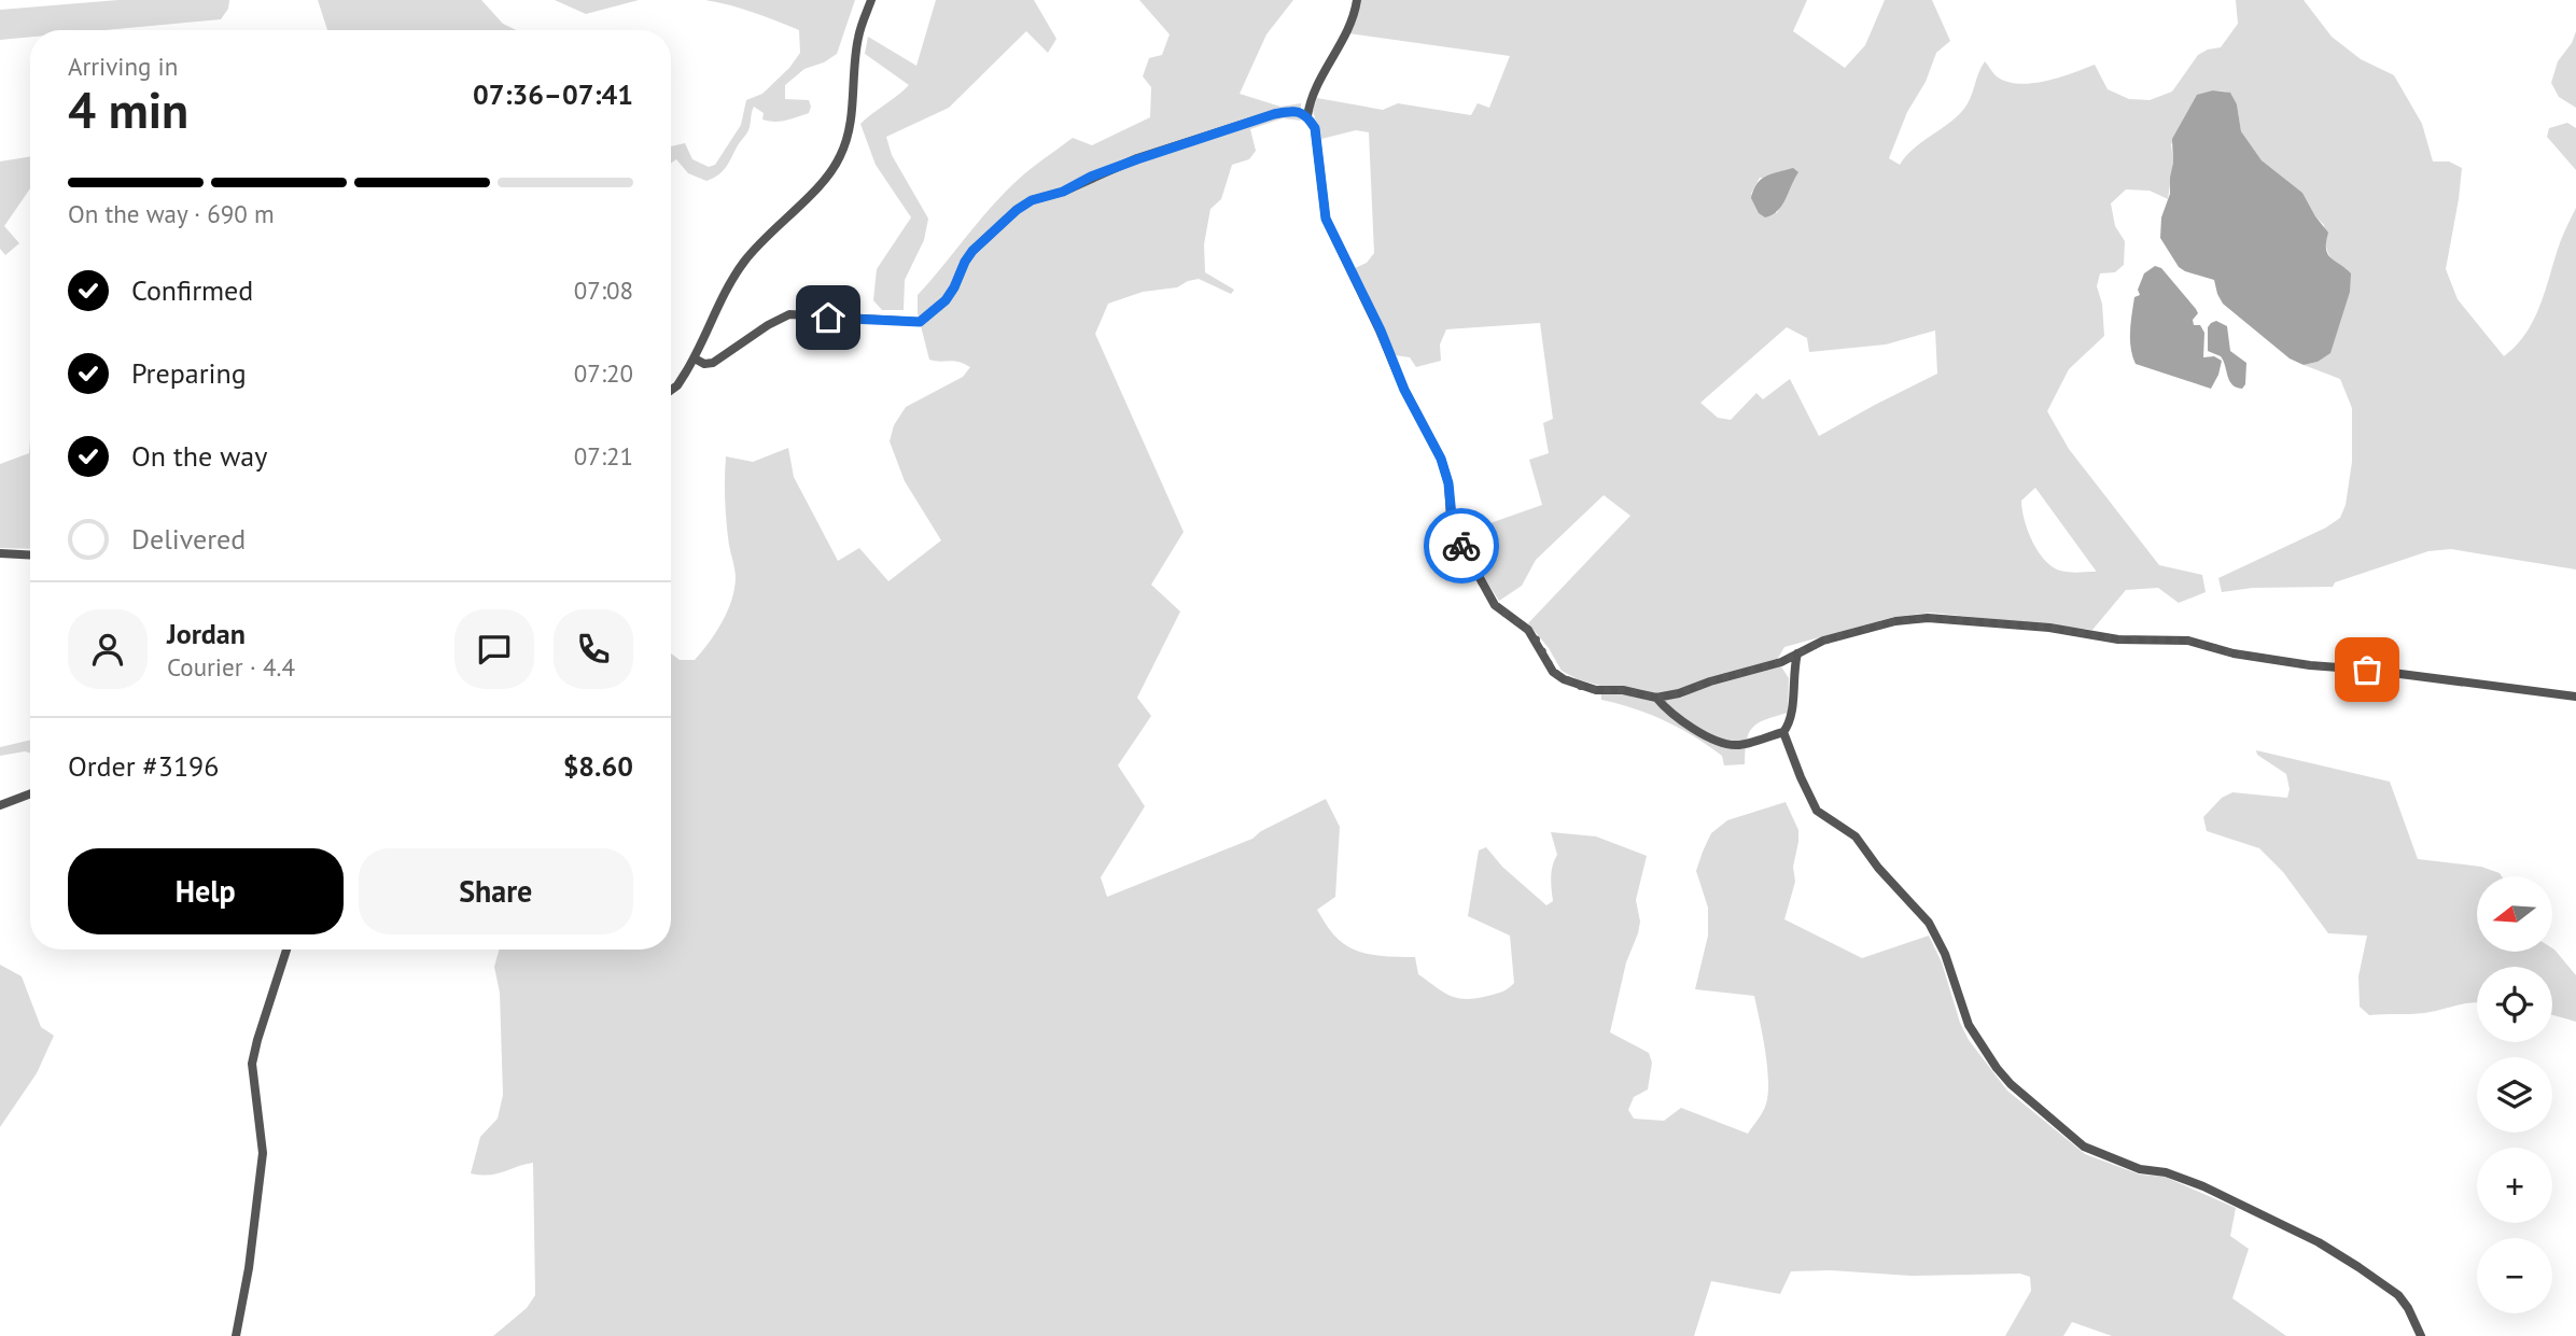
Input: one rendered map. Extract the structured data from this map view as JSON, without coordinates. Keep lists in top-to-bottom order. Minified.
{"north":"left","page":{"heading":["4 min","Arriving in","07:36–07:41"],"panel":["Jordan","Courier · 4.4","Order #3196","$8.60"],"bar":"On the way · 690 m","list":[["Confirmed","07:08"],["Preparing","07:20"],["On the way","07:21"],"Delivered"],"buttons":["Help","Share"],"map_buttons":["+","−"]}}
